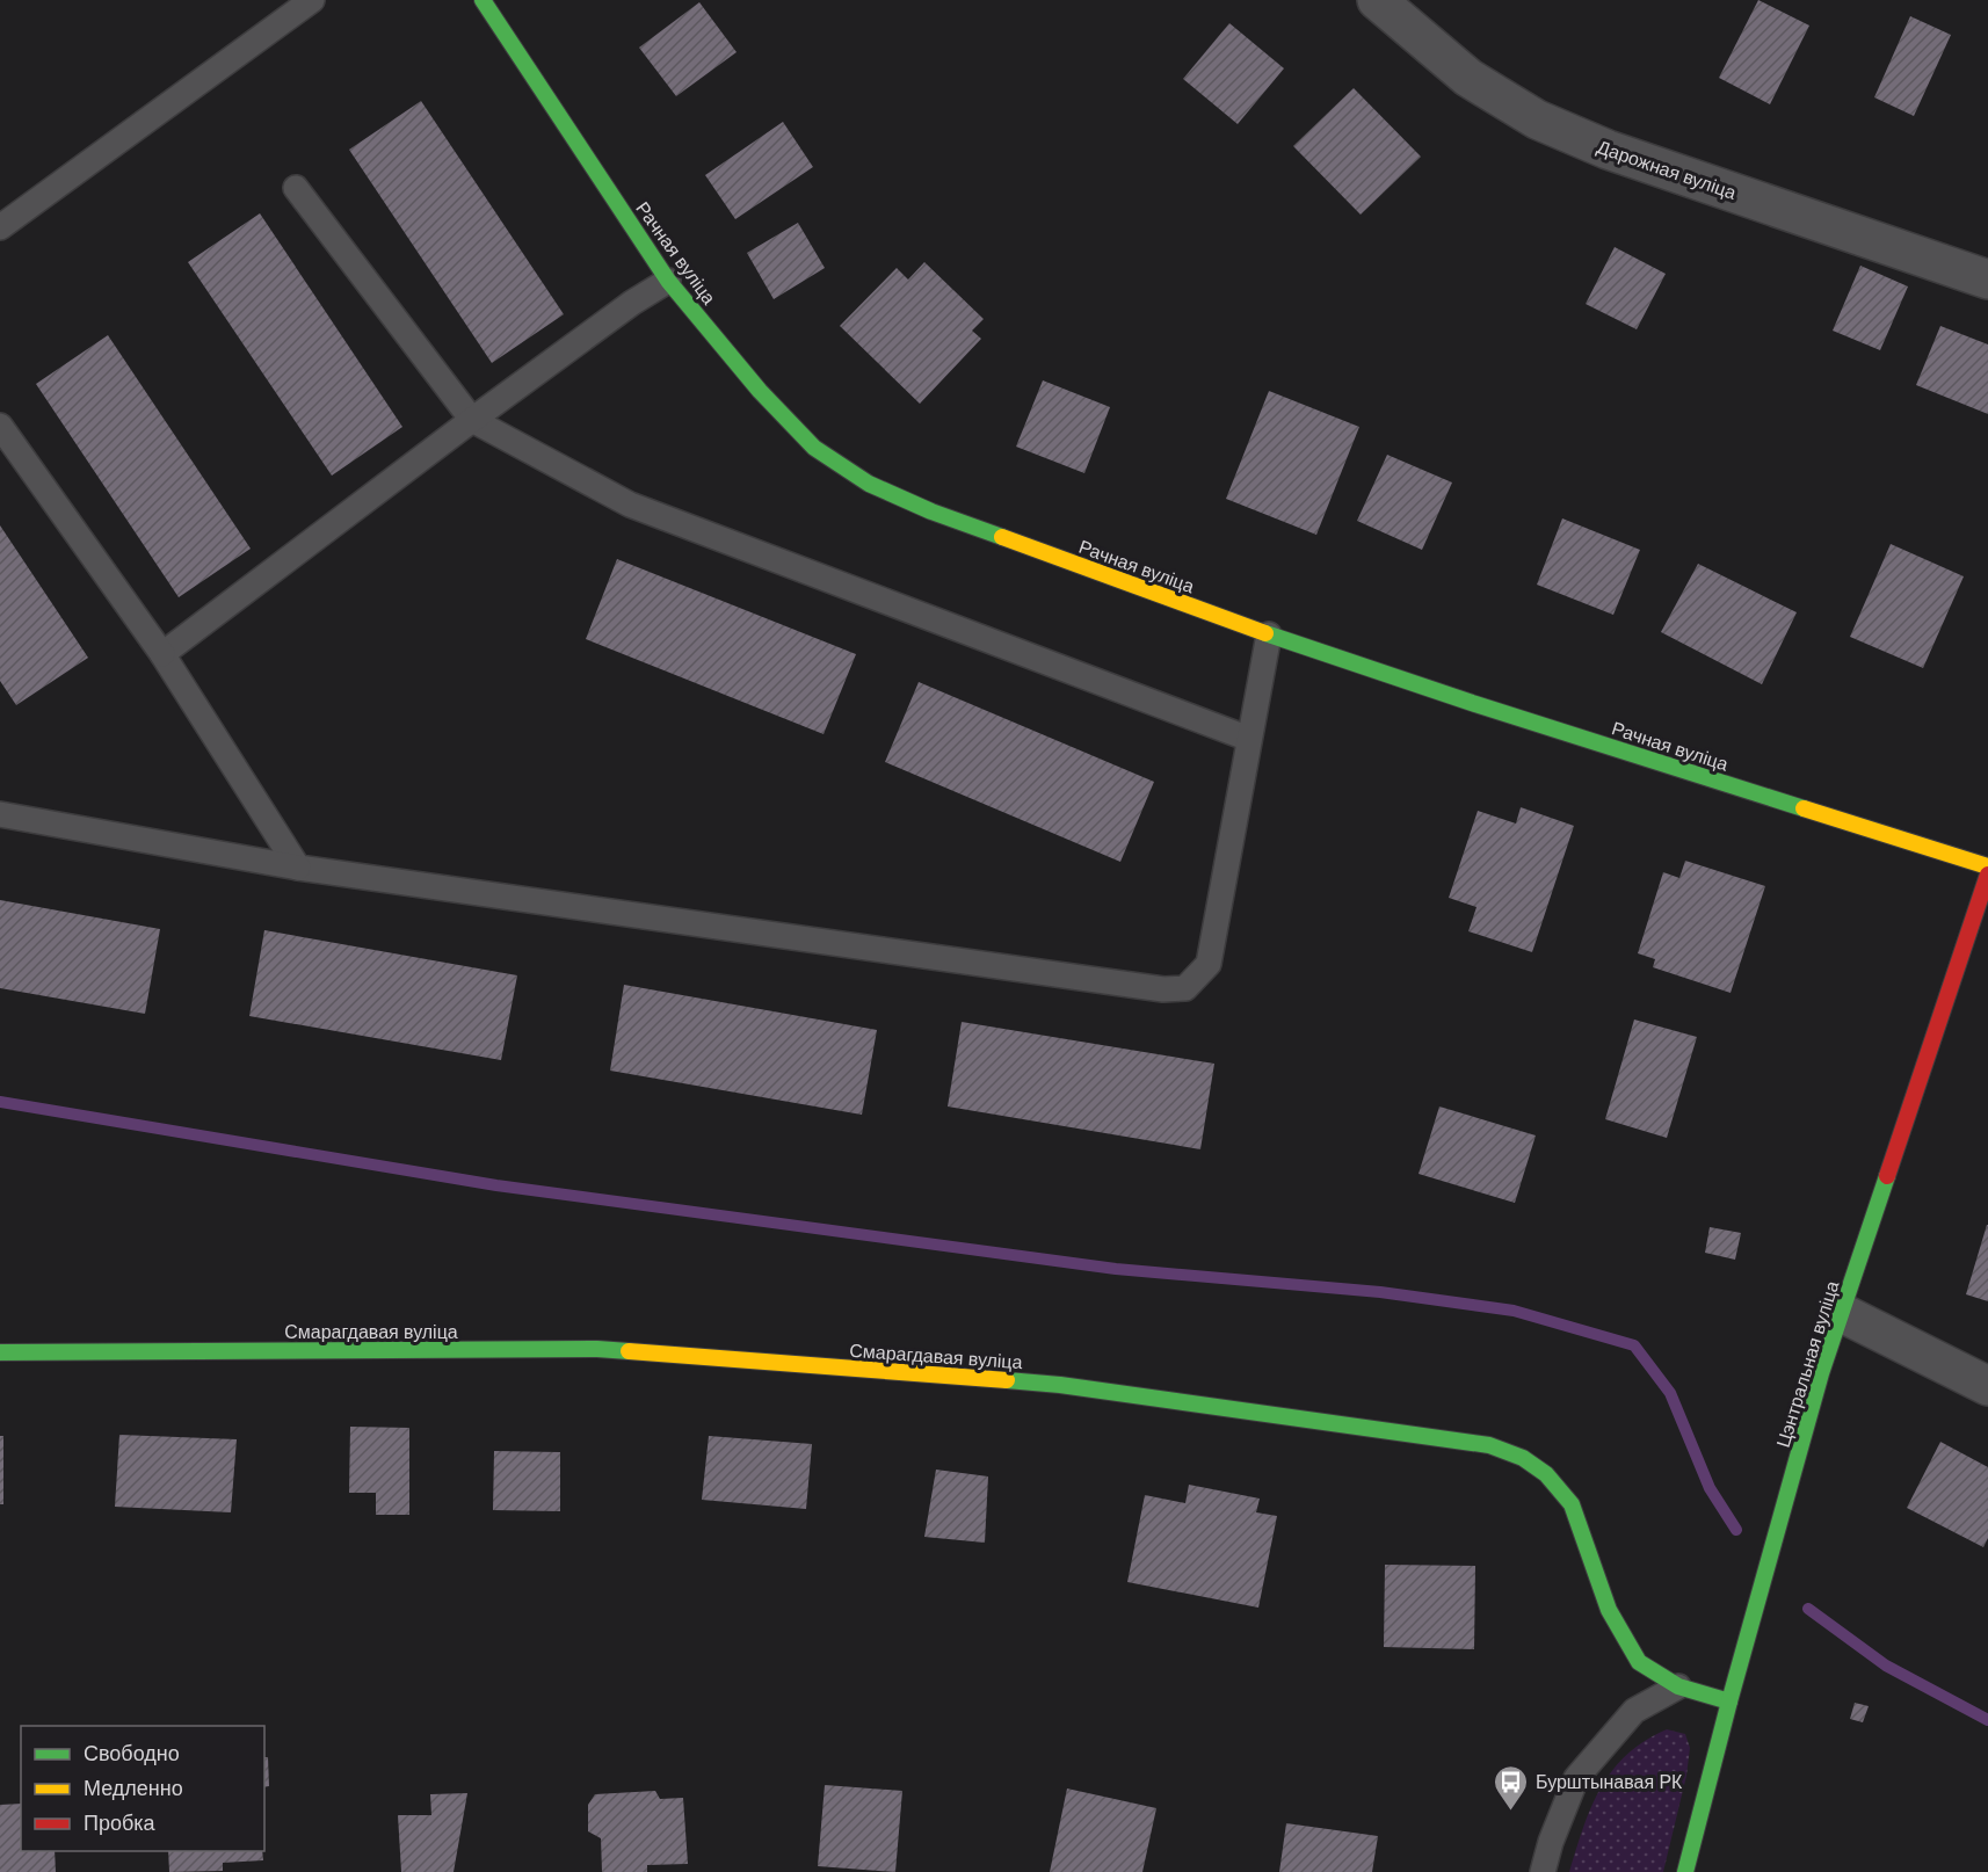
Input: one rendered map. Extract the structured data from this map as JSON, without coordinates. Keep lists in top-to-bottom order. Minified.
{"streets":{"street":["Дарожная вуліца","Рачная вуліца","Смарагдавая вуліца","Цэнтральная вуліца"]},"crossings":[["Смарагдавая вуліца","Цэнтральная вуліца"]],"places":{"bus stop":["Бурштынавая РК"]},"legend":["Свободно","Медленно","Пробка"]}
